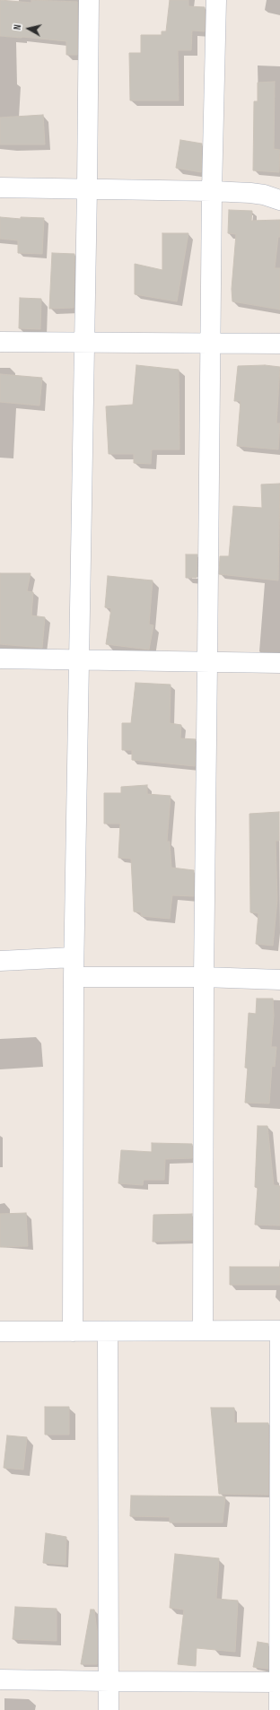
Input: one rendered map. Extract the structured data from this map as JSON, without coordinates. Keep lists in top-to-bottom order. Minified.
{"north":"left"}
